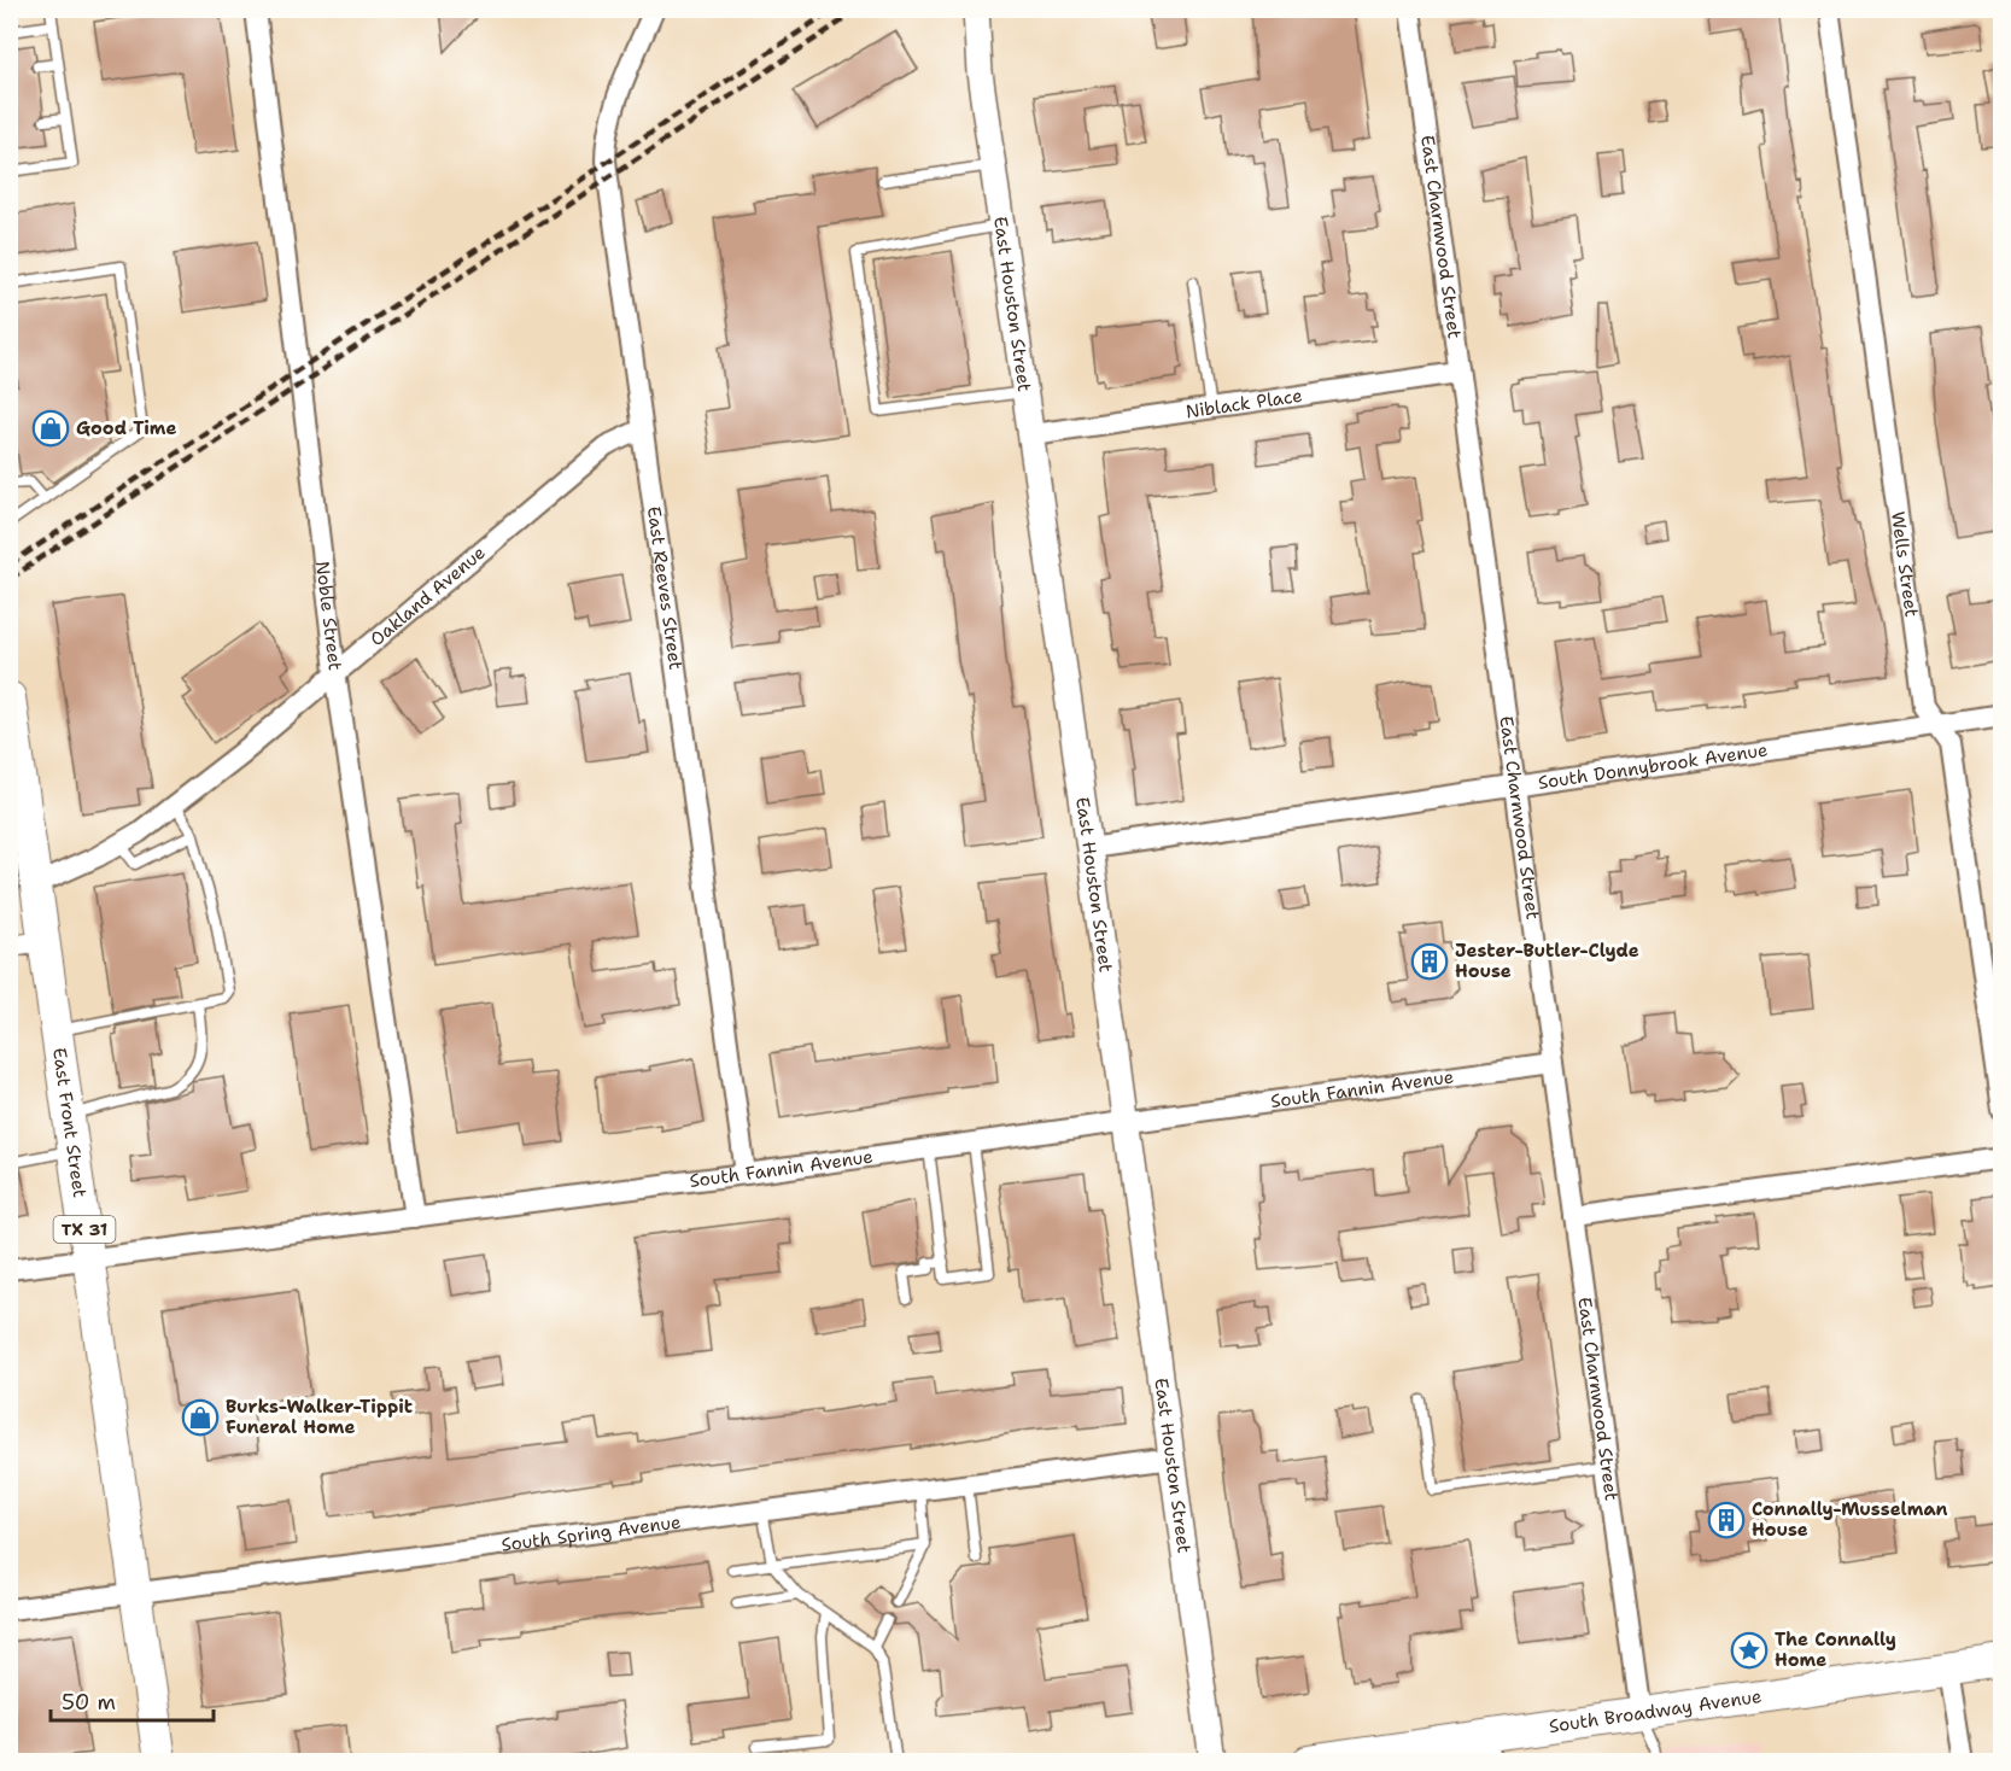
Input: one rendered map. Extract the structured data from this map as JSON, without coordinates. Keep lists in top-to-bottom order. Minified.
{"streets":{"main road":["East Front Street","TX 31","South Broadway Avenue"],"street":["East Charnwood Street","East Houston Street","Niblack Place","Wells Street","East Reeves Street","Oakland Avenue","Noble Street","South Donnybrook Avenue","South Fannin Avenue","South Spring Avenue"]},"crossings":[["East Charnwood Street","Niblack Place"],["East Charnwood Street","South Donnybrook Avenue"],["East Charnwood Street","South Fannin Avenue"],["East Charnwood Street","South Broadway Avenue"],["East Houston Street","Niblack Place"],["East Houston Street","South Donnybrook Avenue"],["East Houston Street","South Fannin Avenue"],["East Houston Street","South Spring Avenue"],["Wells Street","South Donnybrook Avenue"],["East Reeves Street","Oakland Avenue"],["East Reeves Street","South Fannin Avenue"],["Oakland Avenue","Noble Street"],["Oakland Avenue","East Front Street"],["Noble Street","South Fannin Avenue"],["South Fannin Avenue","East Front Street"],["East Front Street","South Spring Avenue"]],"places":{"shop":["Good Time","Burks-Walker-Tippit Funeral Home"],"building":["Jester-Butler-Clyde House","Connally-Musselman House"],"place":["The Connally Home"]},"scale_bar":"50 m"}
